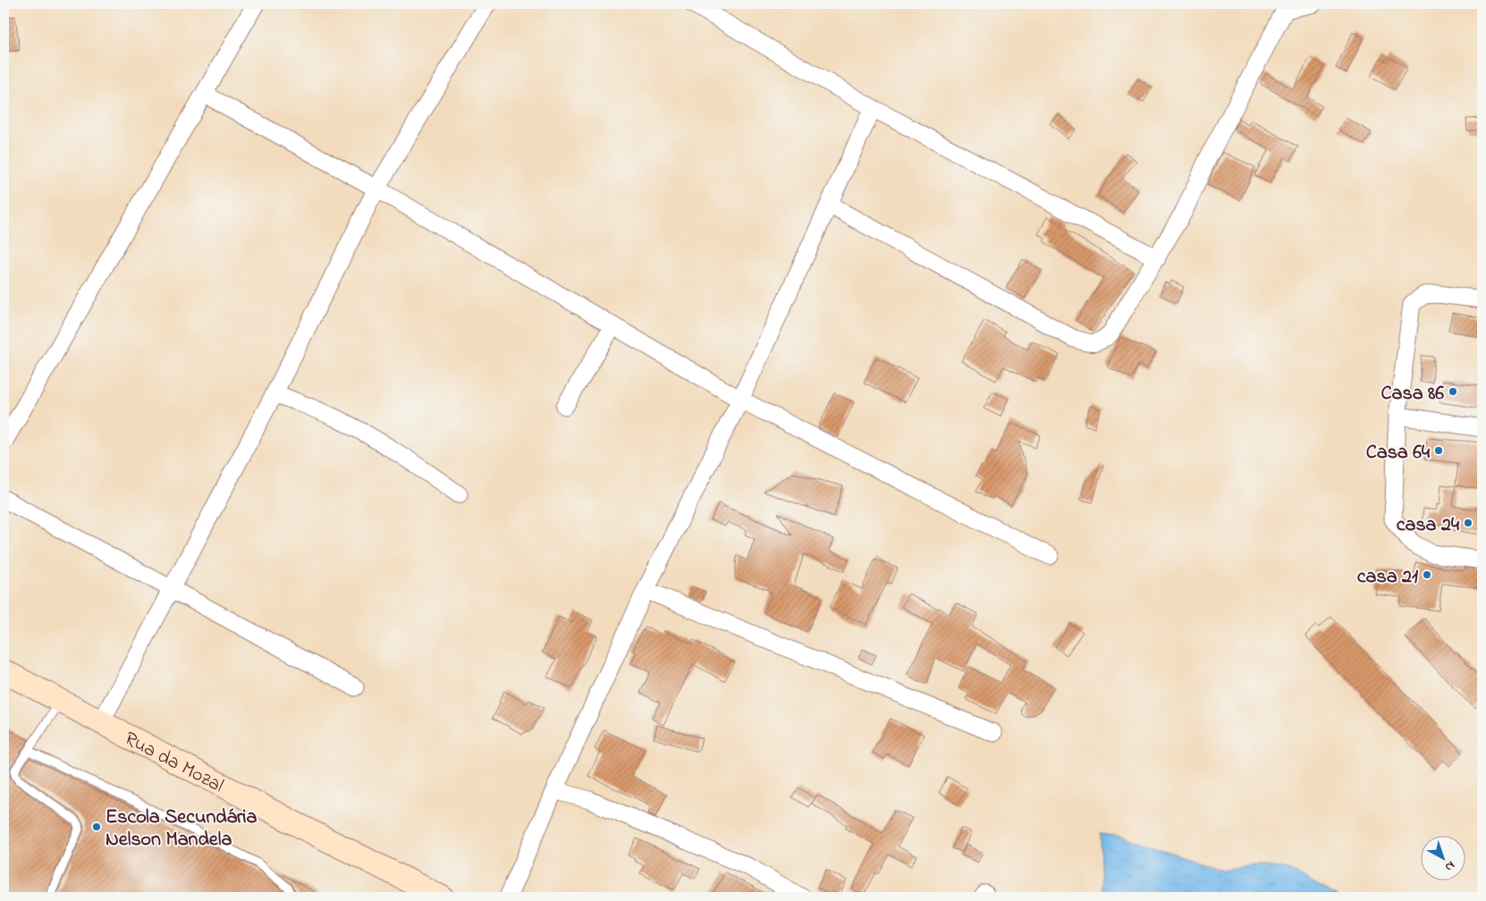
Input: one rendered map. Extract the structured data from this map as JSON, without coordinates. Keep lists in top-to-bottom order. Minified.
{"streets":{"main road":["Rua da Mozal"]},"places":["Casa 86","Casa 64","casa 24","casa 21","Escola Secundária Nelson Mandela"],"north":"bottom right"}
